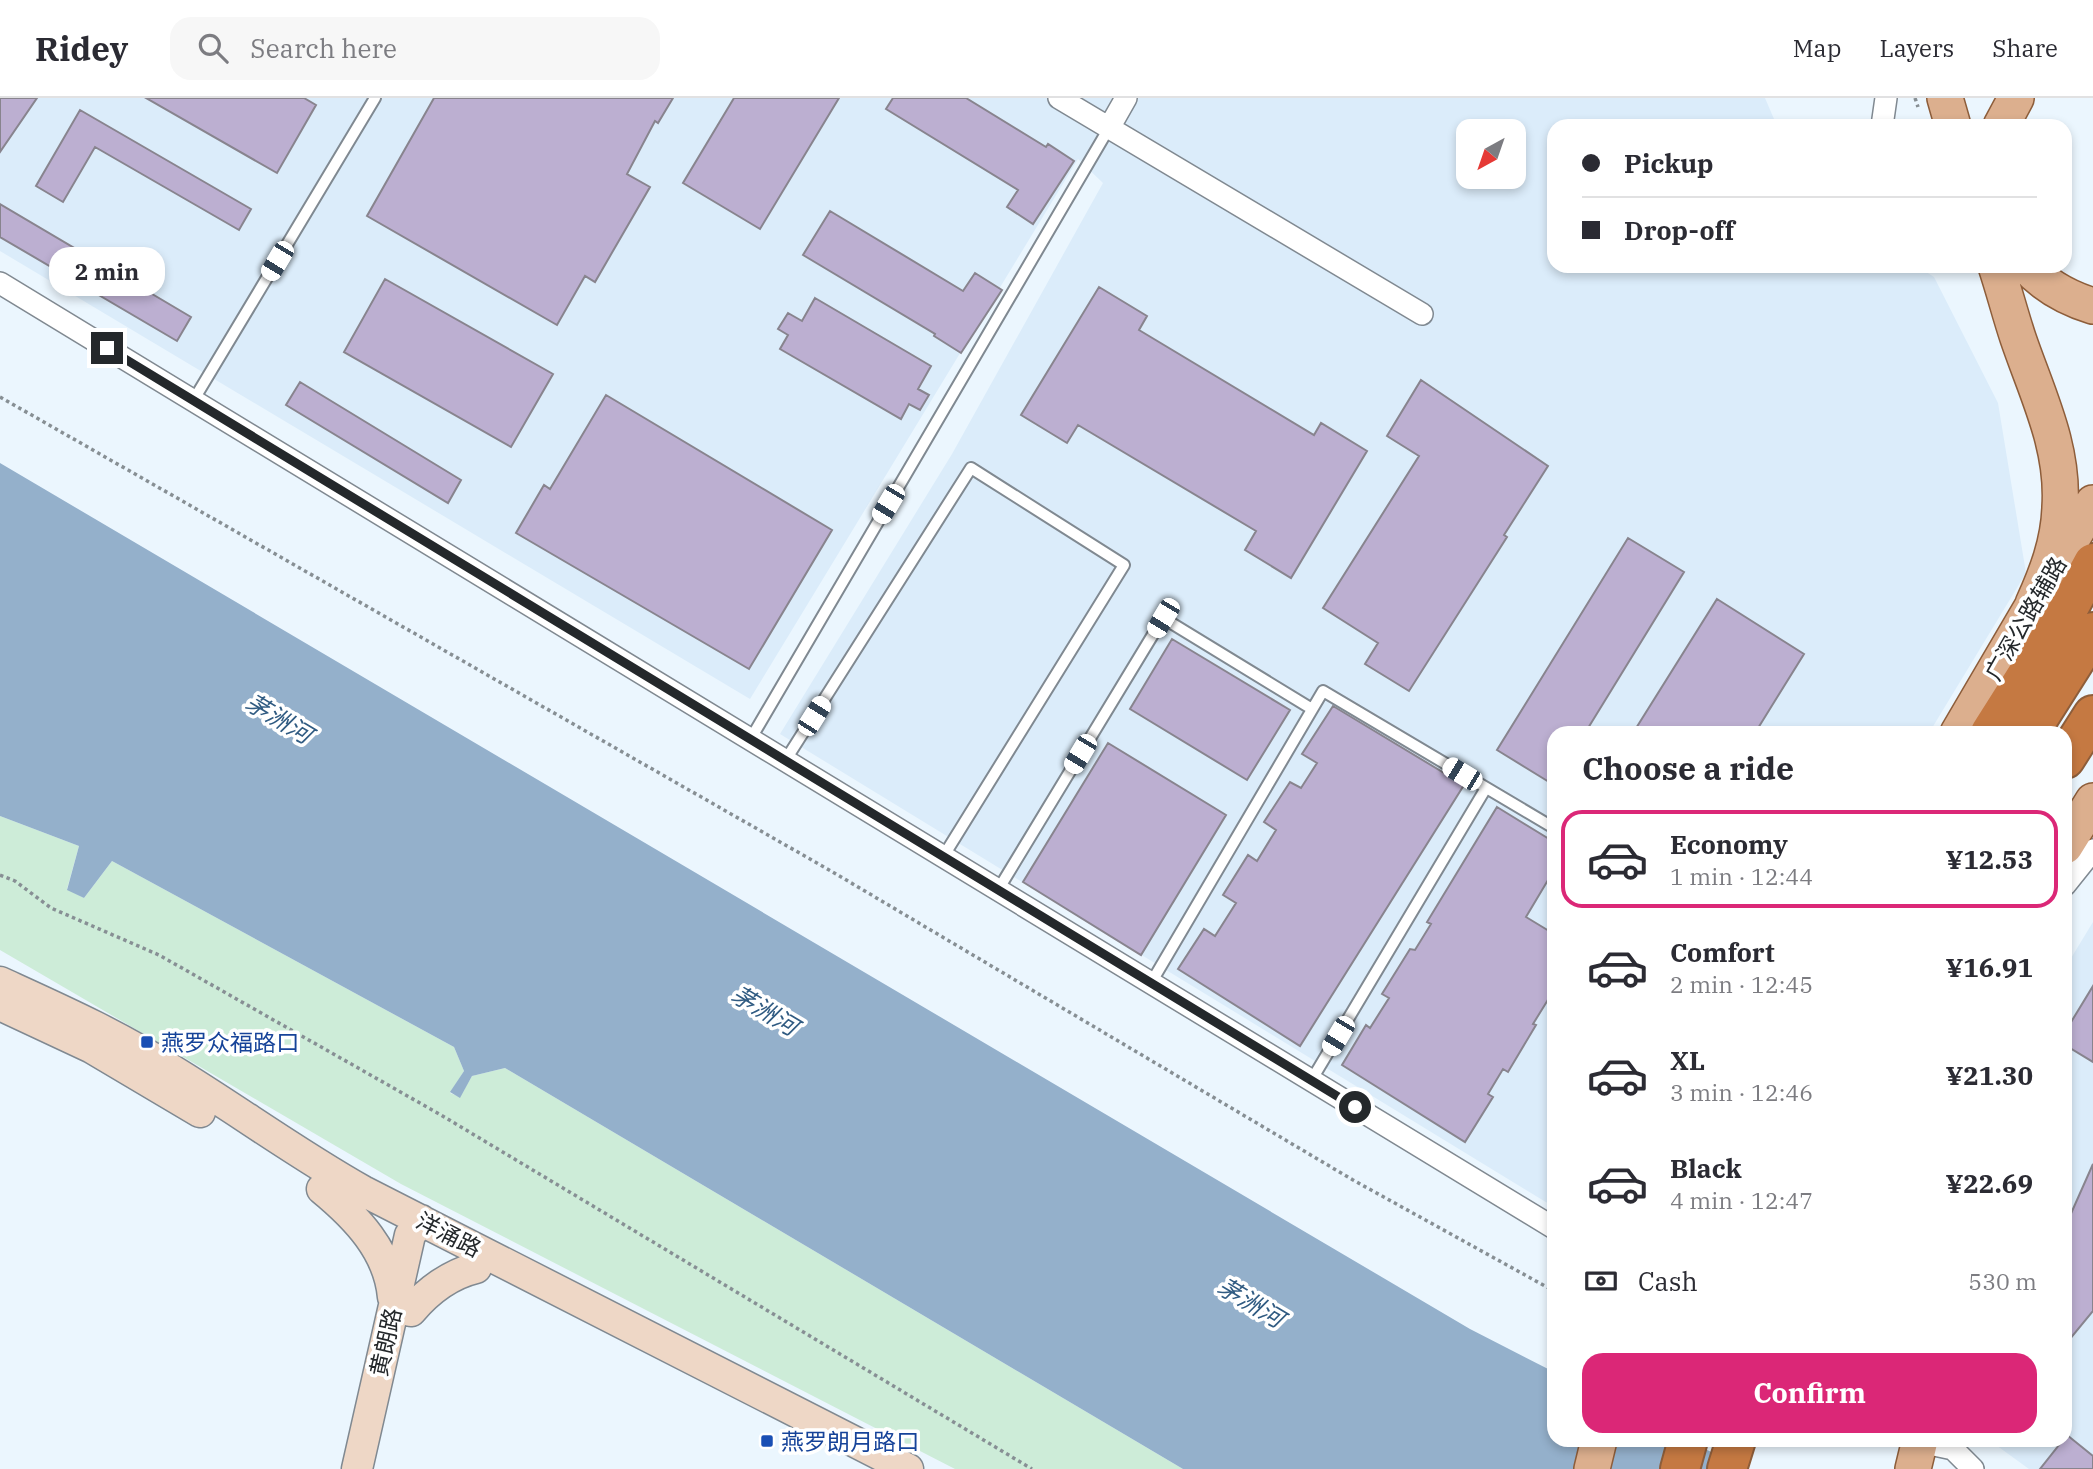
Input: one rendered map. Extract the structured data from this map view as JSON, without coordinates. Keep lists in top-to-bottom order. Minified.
{"streets":{"main road":["广深公路辅路"],"street":["洋涌路","黄朗路"]},"crossings":[["洋涌路","黄朗路"]],"water":["茅洲河"],"places":{"transit":["燕罗众福路口","燕罗朗月路口"]},"north":"bottom left","page":{"header":"Ridey","search":"Search here","nav":["Map","Layers","Share"],"banner":["Pickup","Drop-off"],"bubble":"2 min","heading":"Choose a ride","list":[{"name":"Economy","note":"1 min · 12:44","value":"¥12.53"},{"name":"Comfort","note":"2 min · 12:45","value":"¥16.91"},{"name":"XL","note":"3 min · 12:46","value":"¥21.30"},{"name":"Black","note":"4 min · 12:47","value":"¥22.69"}],"pay":["Cash","530 m"],"buttons":"Confirm"}}
